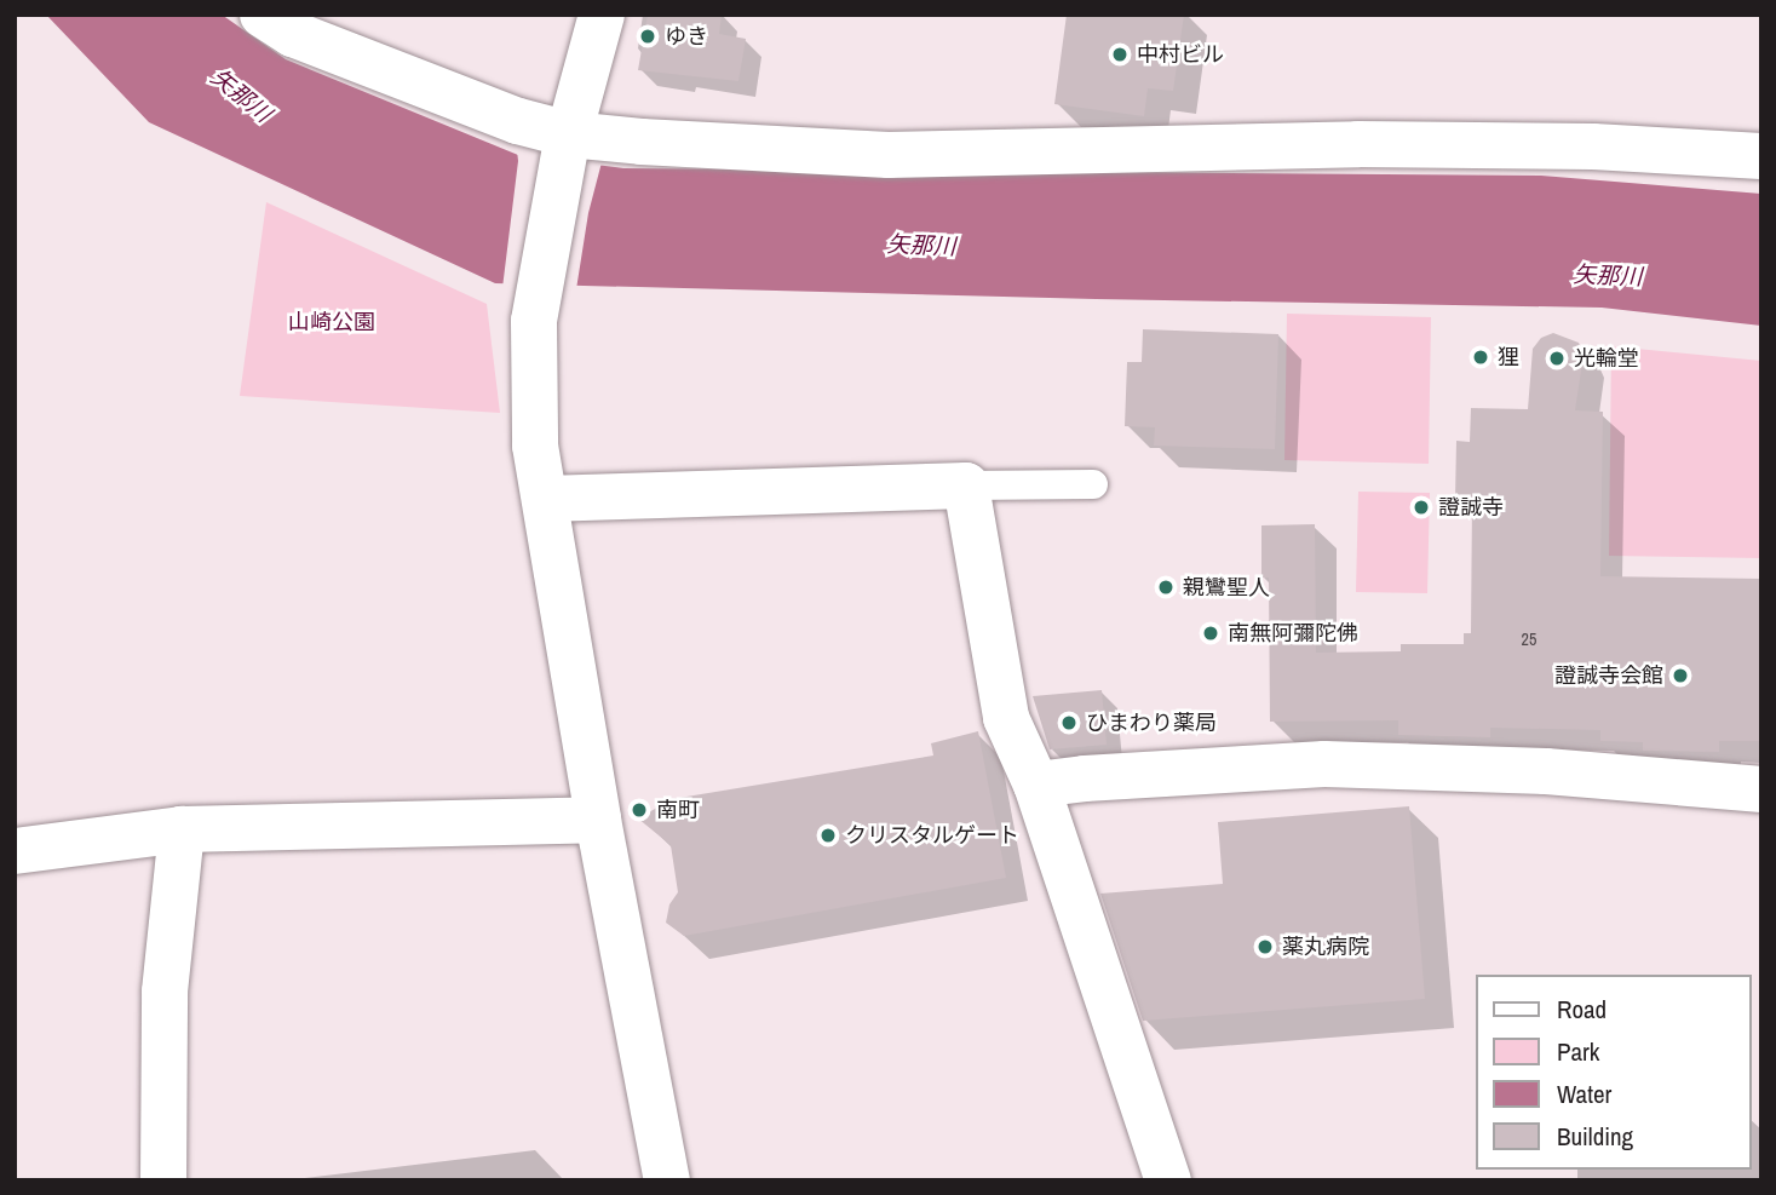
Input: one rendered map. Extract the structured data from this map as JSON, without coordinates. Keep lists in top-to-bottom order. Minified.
{"water":["矢那川"],"parks":["山崎公園"],"places":["ゆき","中村ビル","狸","光輪堂","證誠寺","親鸞聖人","南無阿彌陀佛","證誠寺会館","ひまわり薬局","南町","クリスタルゲート","薬丸病院"],"house_numbers":["25"],"legend":["Road","Park","Water","Building"]}
